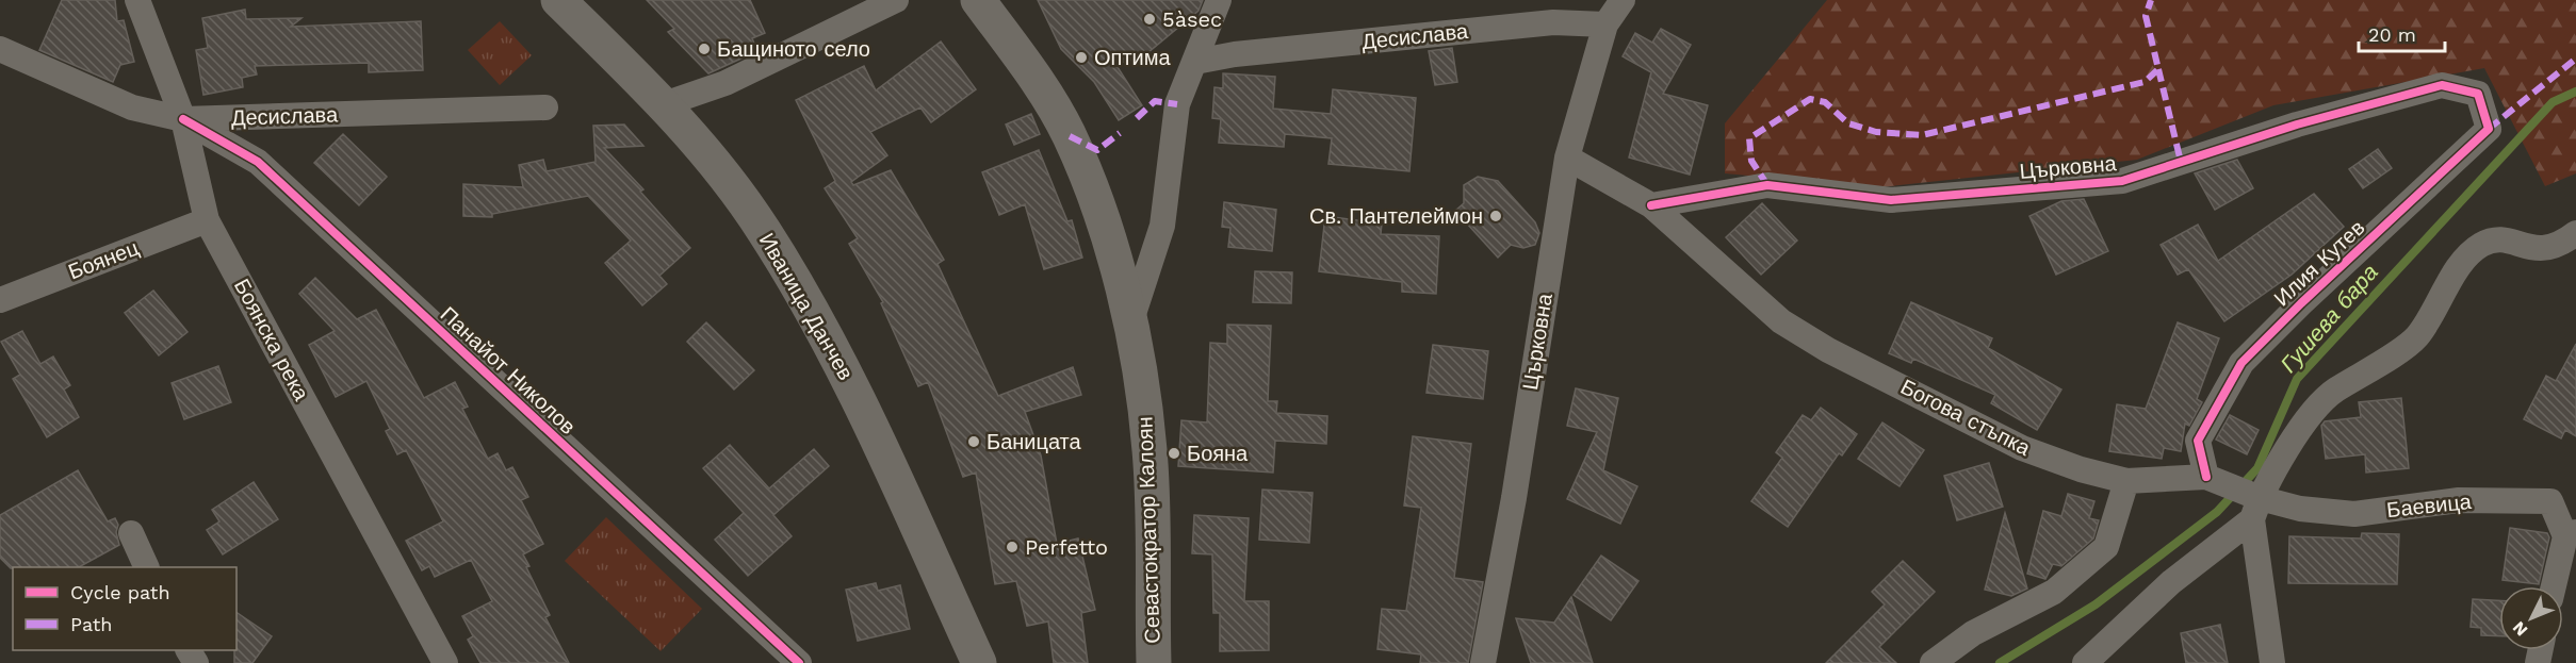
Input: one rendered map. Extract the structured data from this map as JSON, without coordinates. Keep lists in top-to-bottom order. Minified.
{"streets":{"main road":["Иваница Данчев","Севастократор Калоян"],"street":["Десислава","Църковна","Боянец","Илия Кутев","Боянска река","Панайот Николов","Богова стъпка","Баевица"]},"crossings":[["Десислава","Църковна"],["Десислава","Боянска река"],["Десислава","Панайот Николов"],["Десислава","Севастократор Калоян"],["Църковна","Илия Кутев"],["Църковна","Богова стъпка"],["Боянец","Боянска река"],["Илия Кутев","Богова стъпка"],["Боянска река","Панайот Николов"],["Богова стъпка","Баевица"]],"water":["Гушева бара"],"places":["5àsec","Бащиното село","Оптима","Св. Пантелеймон","Баницата","Бояна","Perfetto"],"legend":["Cycle path","Path"],"scale_bar":"20 m","north":"bottom left"}
